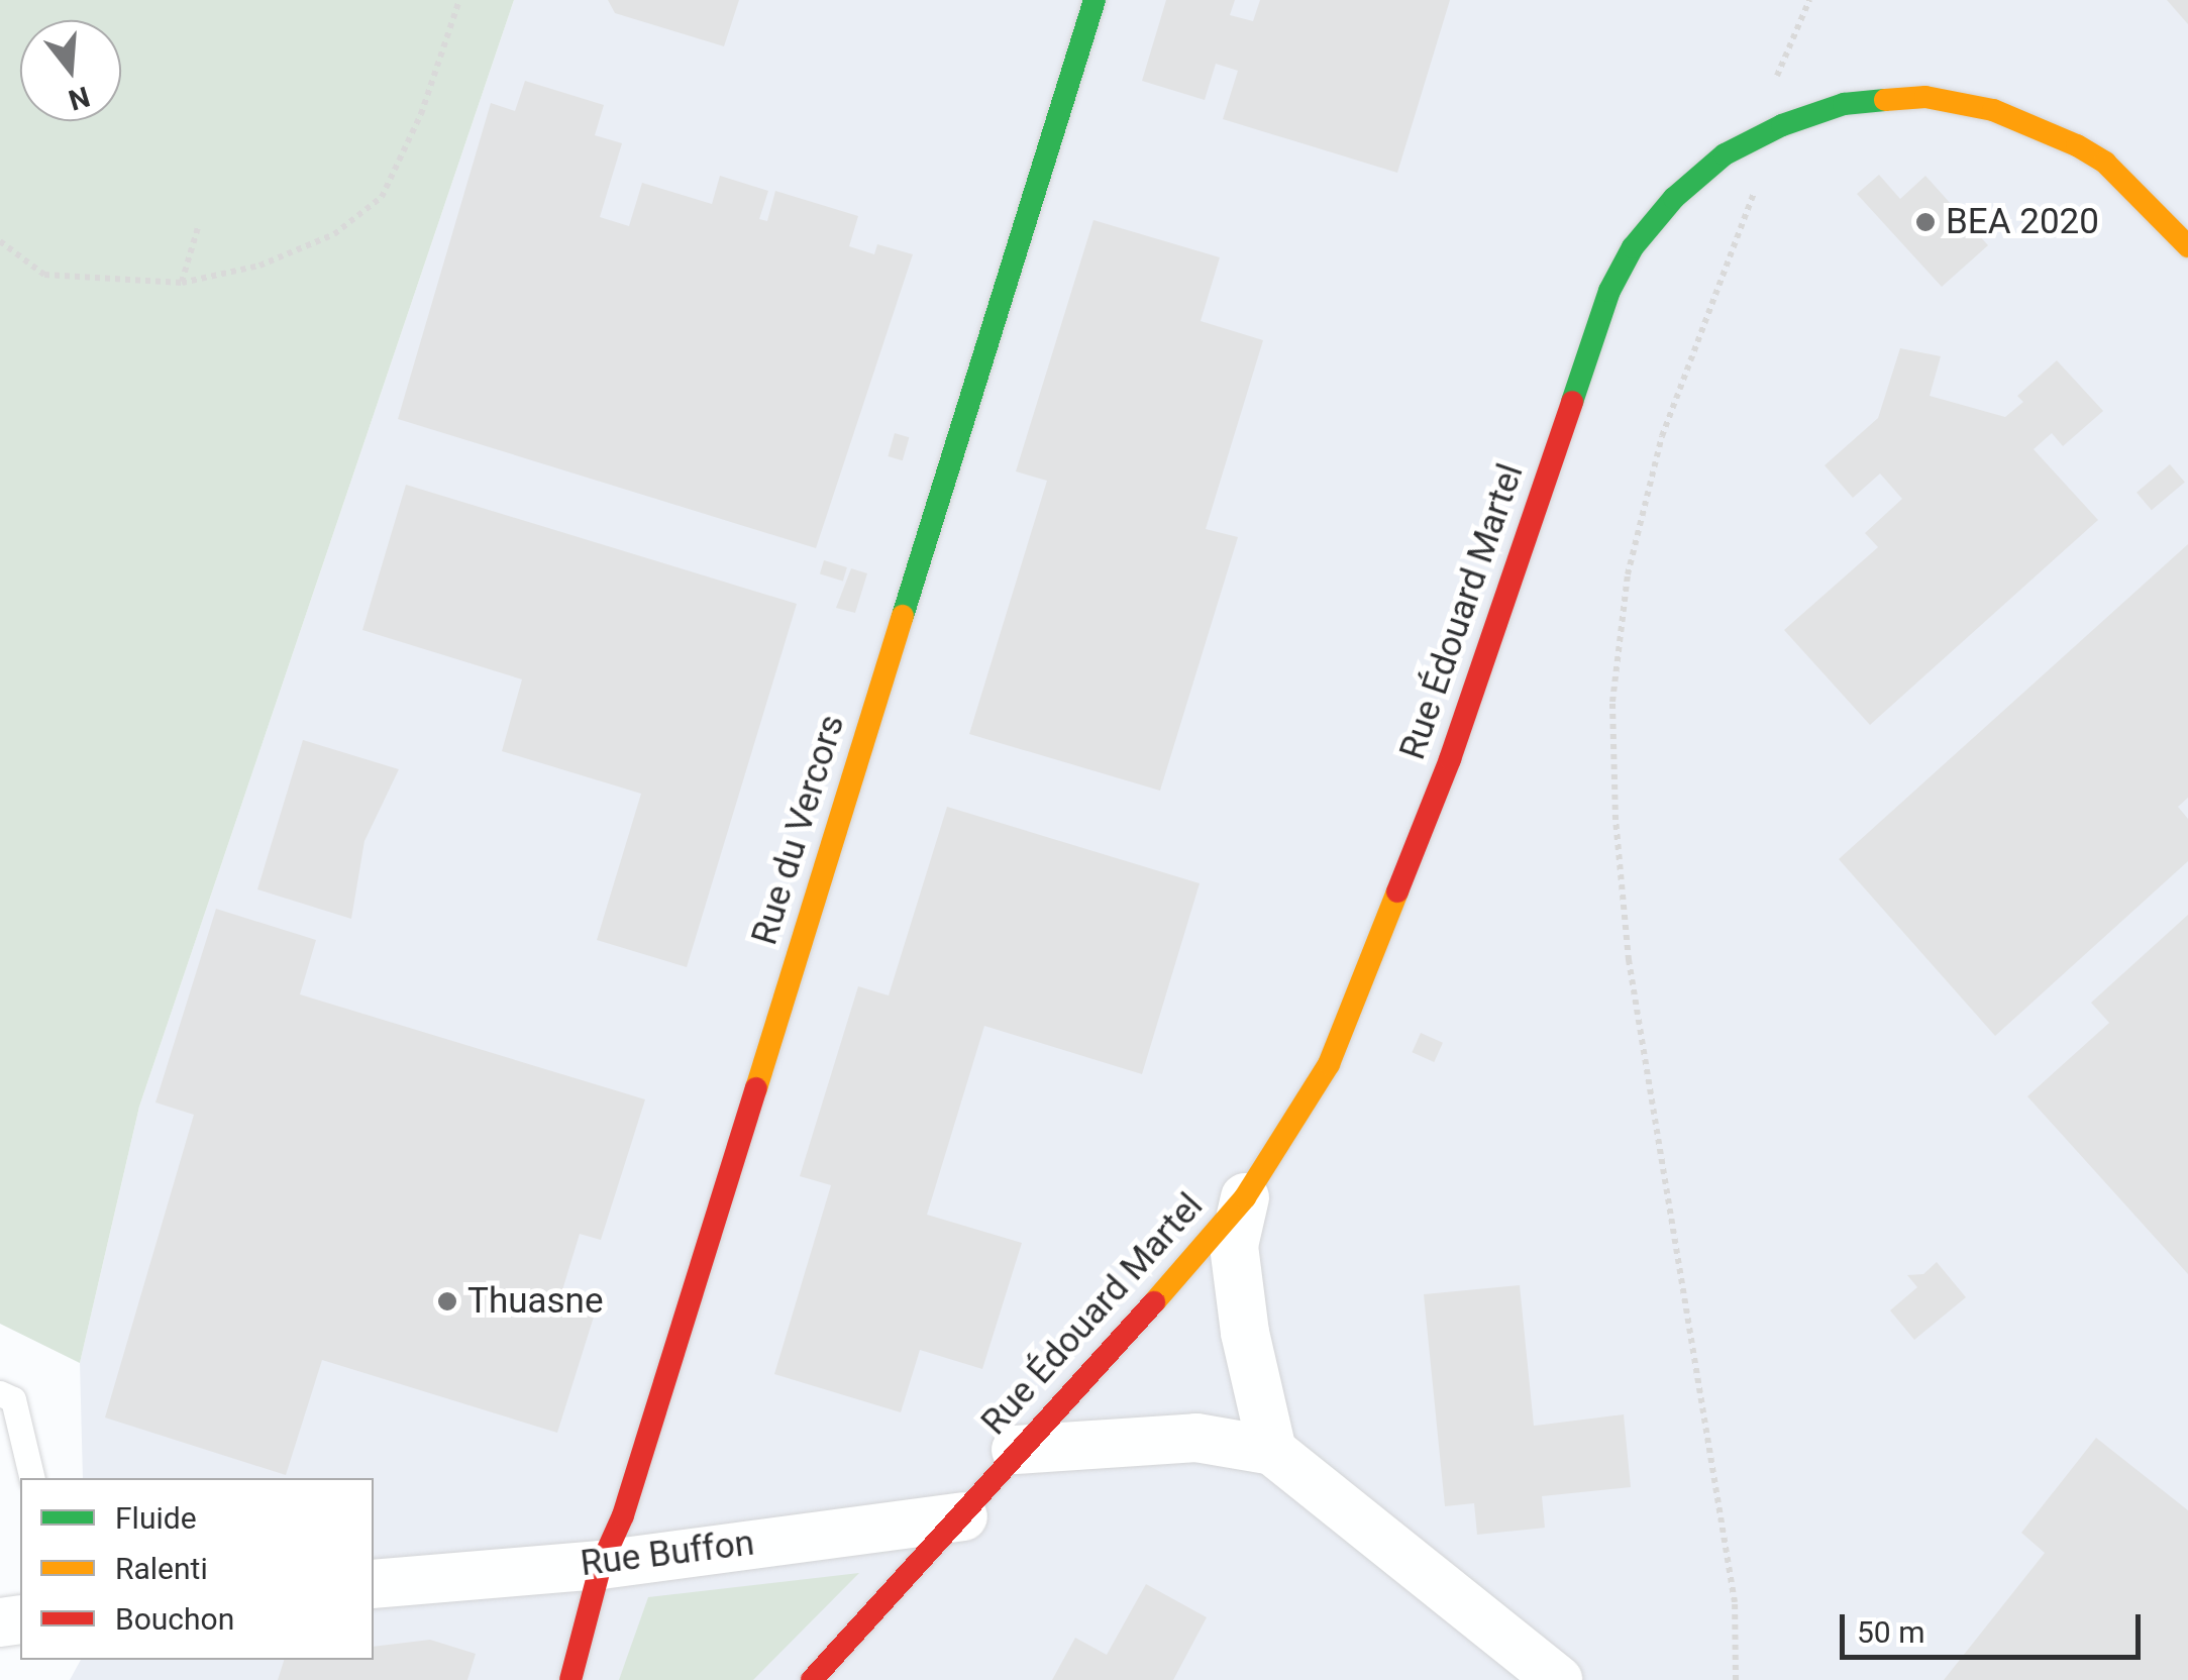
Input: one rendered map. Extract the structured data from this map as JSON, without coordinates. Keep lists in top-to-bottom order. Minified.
{"streets":{"street":["Rue Édouard Martel","Rue du Vercors","Rue Buffon"]},"crossings":[["Rue Édouard Martel","Rue Buffon"],["Rue du Vercors","Rue Buffon"]],"places":["BEA 2020","Thuasne"],"legend":["Fluide","Ralenti","Bouchon"],"scale_bar":"50 m","north":"bottom"}
